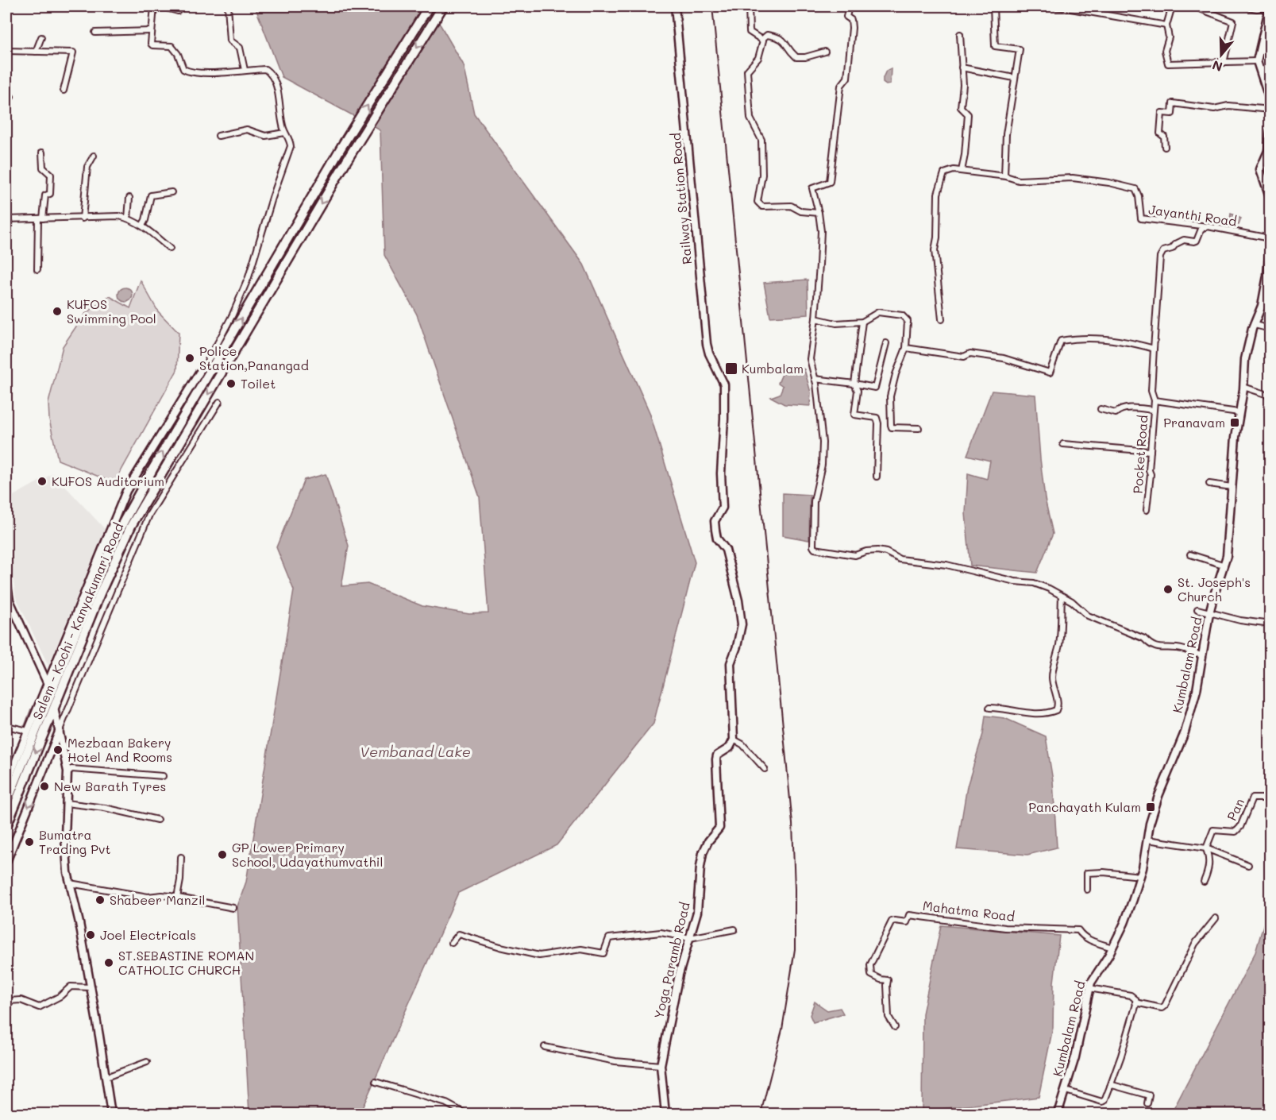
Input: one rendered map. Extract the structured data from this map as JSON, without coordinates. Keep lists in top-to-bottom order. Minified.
{"streets":{"highway":["Salem - Kochi - Kanyakumari Road"],"street":["Railway Station Road","Jayanthi Road","Pocket Road","Kumbalam Road","Pan","Mahatma Road","Yoga Paramb Road"]},"crossings":[["Railway Station Road","Yoga Paramb Road"],["Jayanthi Road","Pocket Road"],["Jayanthi Road","Kumbalam Road"],["Kumbalam Road","Mahatma Road"]],"water":["Vembanad Lake"],"places":{"other":["KUFOS Swimming Pool","Police Station,Panangad","Toilet","KUFOS Auditorium","St. Joseph's Church","Mezbaan Bakery Hotel And Rooms","New Barath Tyres","Bumatra Trading Pvt","GP Lower Primary School, Udayathumvathil","Shabeer Manzil","Joel Electricals","ST.SEBASTINE ROMAN CATHOLIC CHURCH"],"transit":["Kumbalam","Pranavam","Panchayath Kulam"]},"north":"bottom"}
